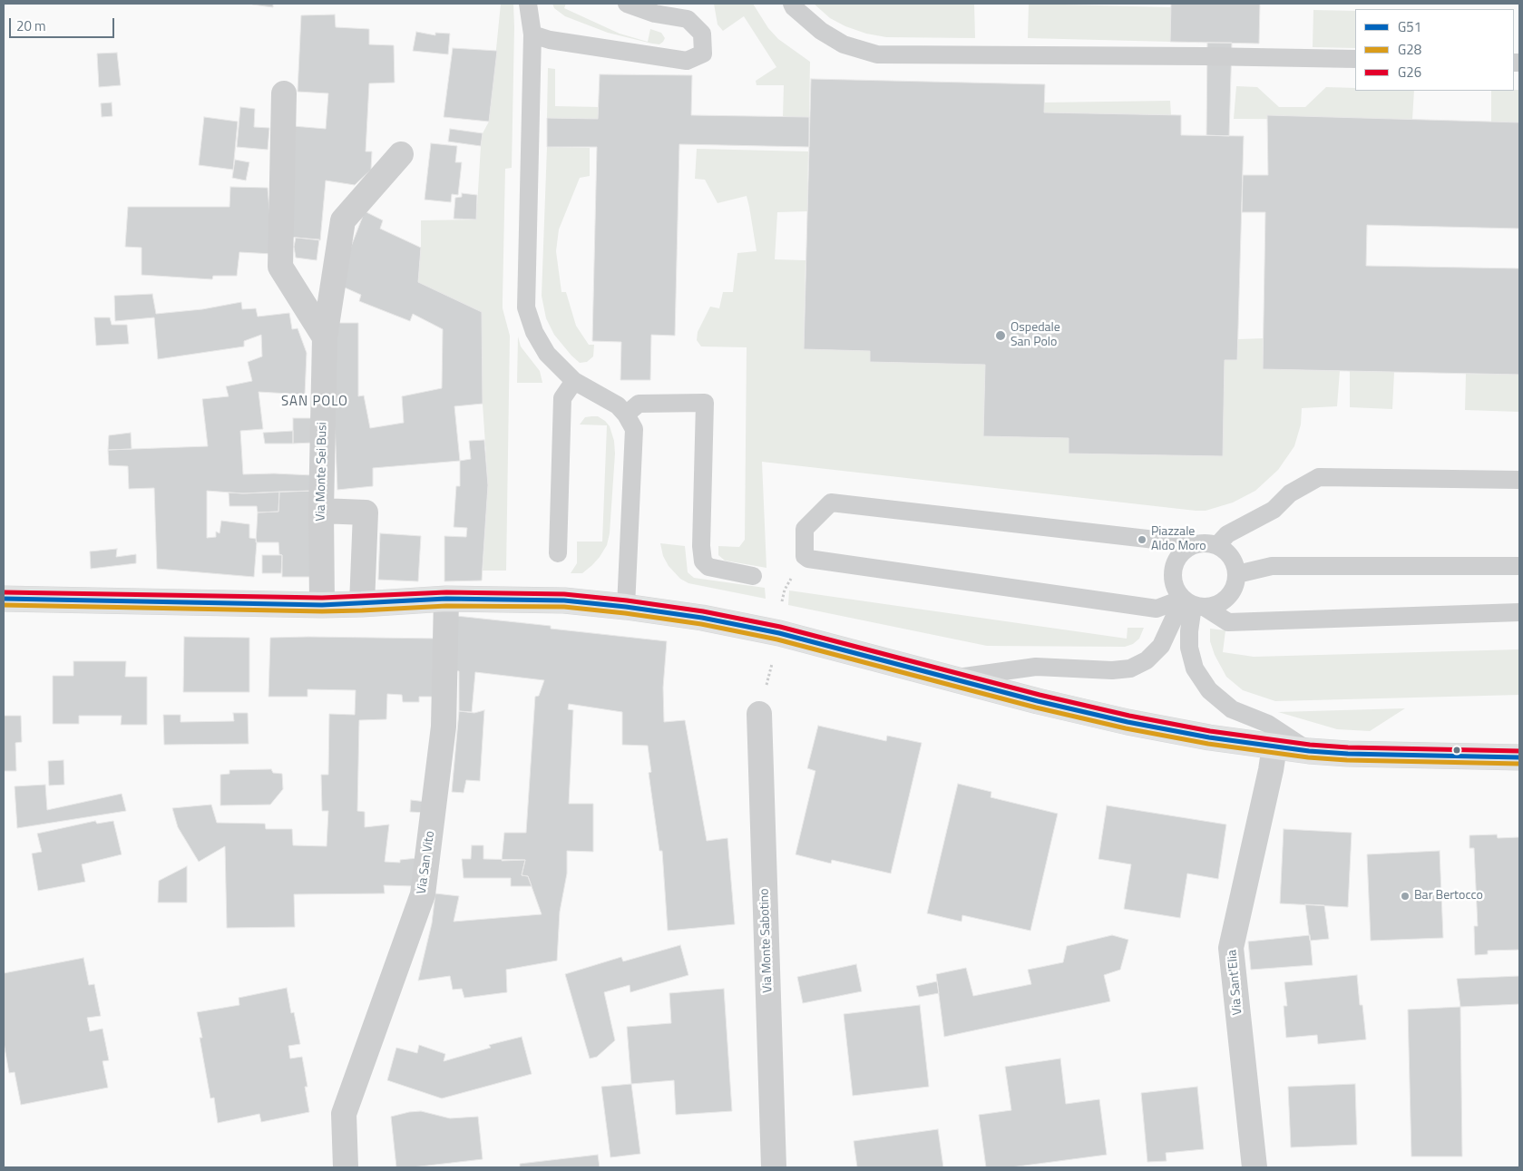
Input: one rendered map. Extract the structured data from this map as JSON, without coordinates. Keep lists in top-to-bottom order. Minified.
{"streets":{"street":["Via Monte Sei Busi","Via San Vito","Via Monte Sabotino","Via Sant'Elia"]},"districts":["SAN POLO"],"places":["Ospedale San Polo","Piazzale Aldo Moro","Bar Bertocco"],"lines":["transit line G26","transit line G51","transit line G28"],"legend":["G51","G28","G26"],"scale_bar":"20 m"}
